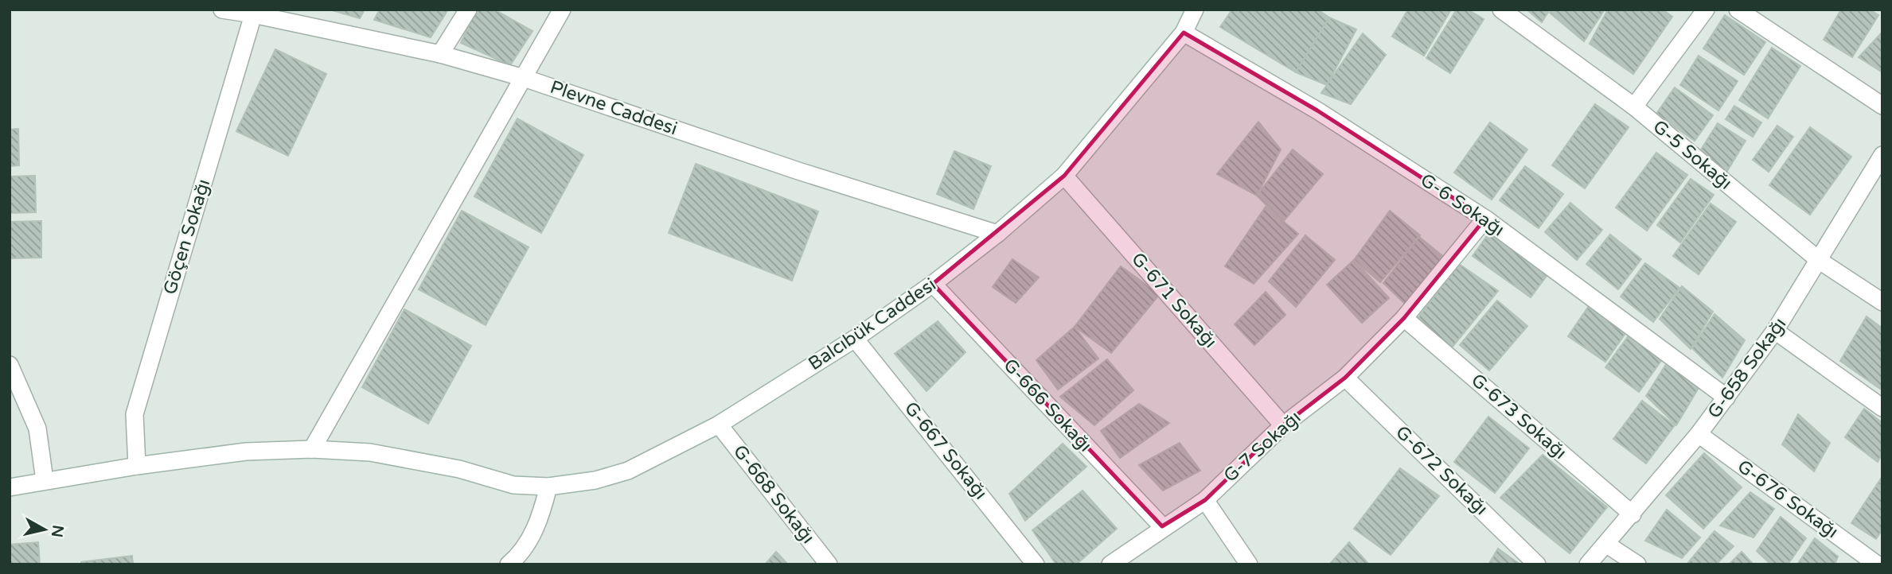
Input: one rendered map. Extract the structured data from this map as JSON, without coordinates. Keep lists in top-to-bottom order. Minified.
{"streets":{"street":["Plevne Caddesi","G-5 Sokağı","G-6 Sokağı","Göçen Sokağı","G-671 Sokağı","Balcıbük Caddesi","G-658 Sokağı","G-666 Sokağı","G-673 Sokağı","G-7 Sokağı","G-667 Sokağı","G-672 Sokağı","G-668 Sokağı","G-676 Sokağı"]},"crossings":[["Plevne Caddesi","Göçen Sokağı"],["Plevne Caddesi","Balcıbük Caddesi"],["G-5 Sokağı","G-658 Sokağı"],["G-6 Sokağı","Balcıbük Caddesi"],["G-6 Sokağı","G-658 Sokağı"],["G-6 Sokağı","G-7 Sokağı"],["Göçen Sokağı","Balcıbük Caddesi"],["G-671 Sokağı","Balcıbük Caddesi"],["G-671 Sokağı","G-7 Sokağı"],["Balcıbük Caddesi","G-666 Sokağı"],["Balcıbük Caddesi","G-667 Sokağı"],["Balcıbük Caddesi","G-668 Sokağı"],["G-658 Sokağı","G-673 Sokağı"],["G-658 Sokağı","G-676 Sokağı"],["G-666 Sokağı","G-7 Sokağı"],["G-673 Sokağı","G-7 Sokağı"],["G-7 Sokağı","G-672 Sokağı"]],"north":"right"}
